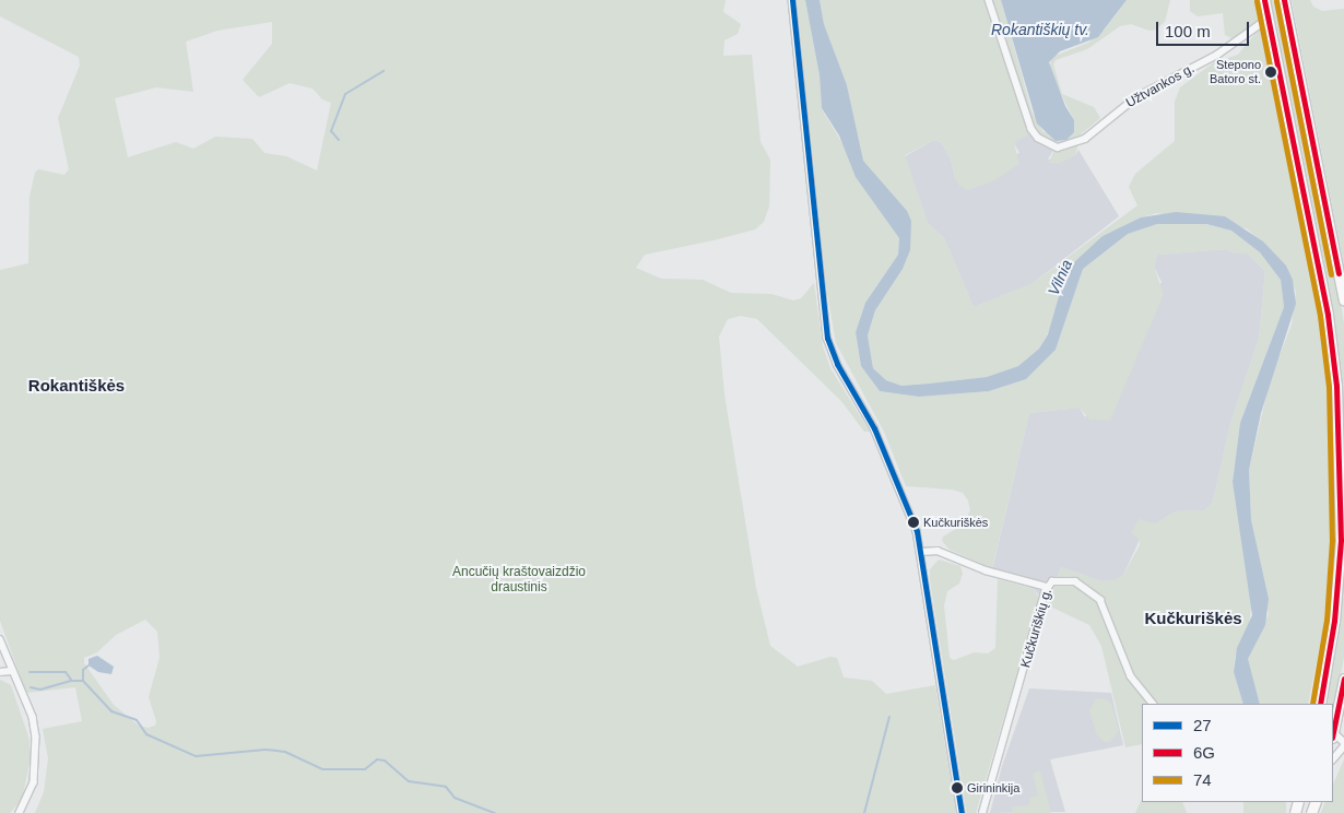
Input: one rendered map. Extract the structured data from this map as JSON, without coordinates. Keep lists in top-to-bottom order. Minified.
{"streets":{"street":["Užtvankos g.","Kučkuriškių g."]},"districts":["Rokantiškės","Kučkuriškės"],"water":["Rokantiškių tv.","Vilnia"],"parks":["Ancučių kraštovaizdžio draustinis"],"places":["Stepono Batoro st.","Kučkuriškės","Girininkija"],"lines":["transit line 27","transit line 6G","transit line 74"],"legend":["27","6G","74"],"scale_bar":"100 m"}
